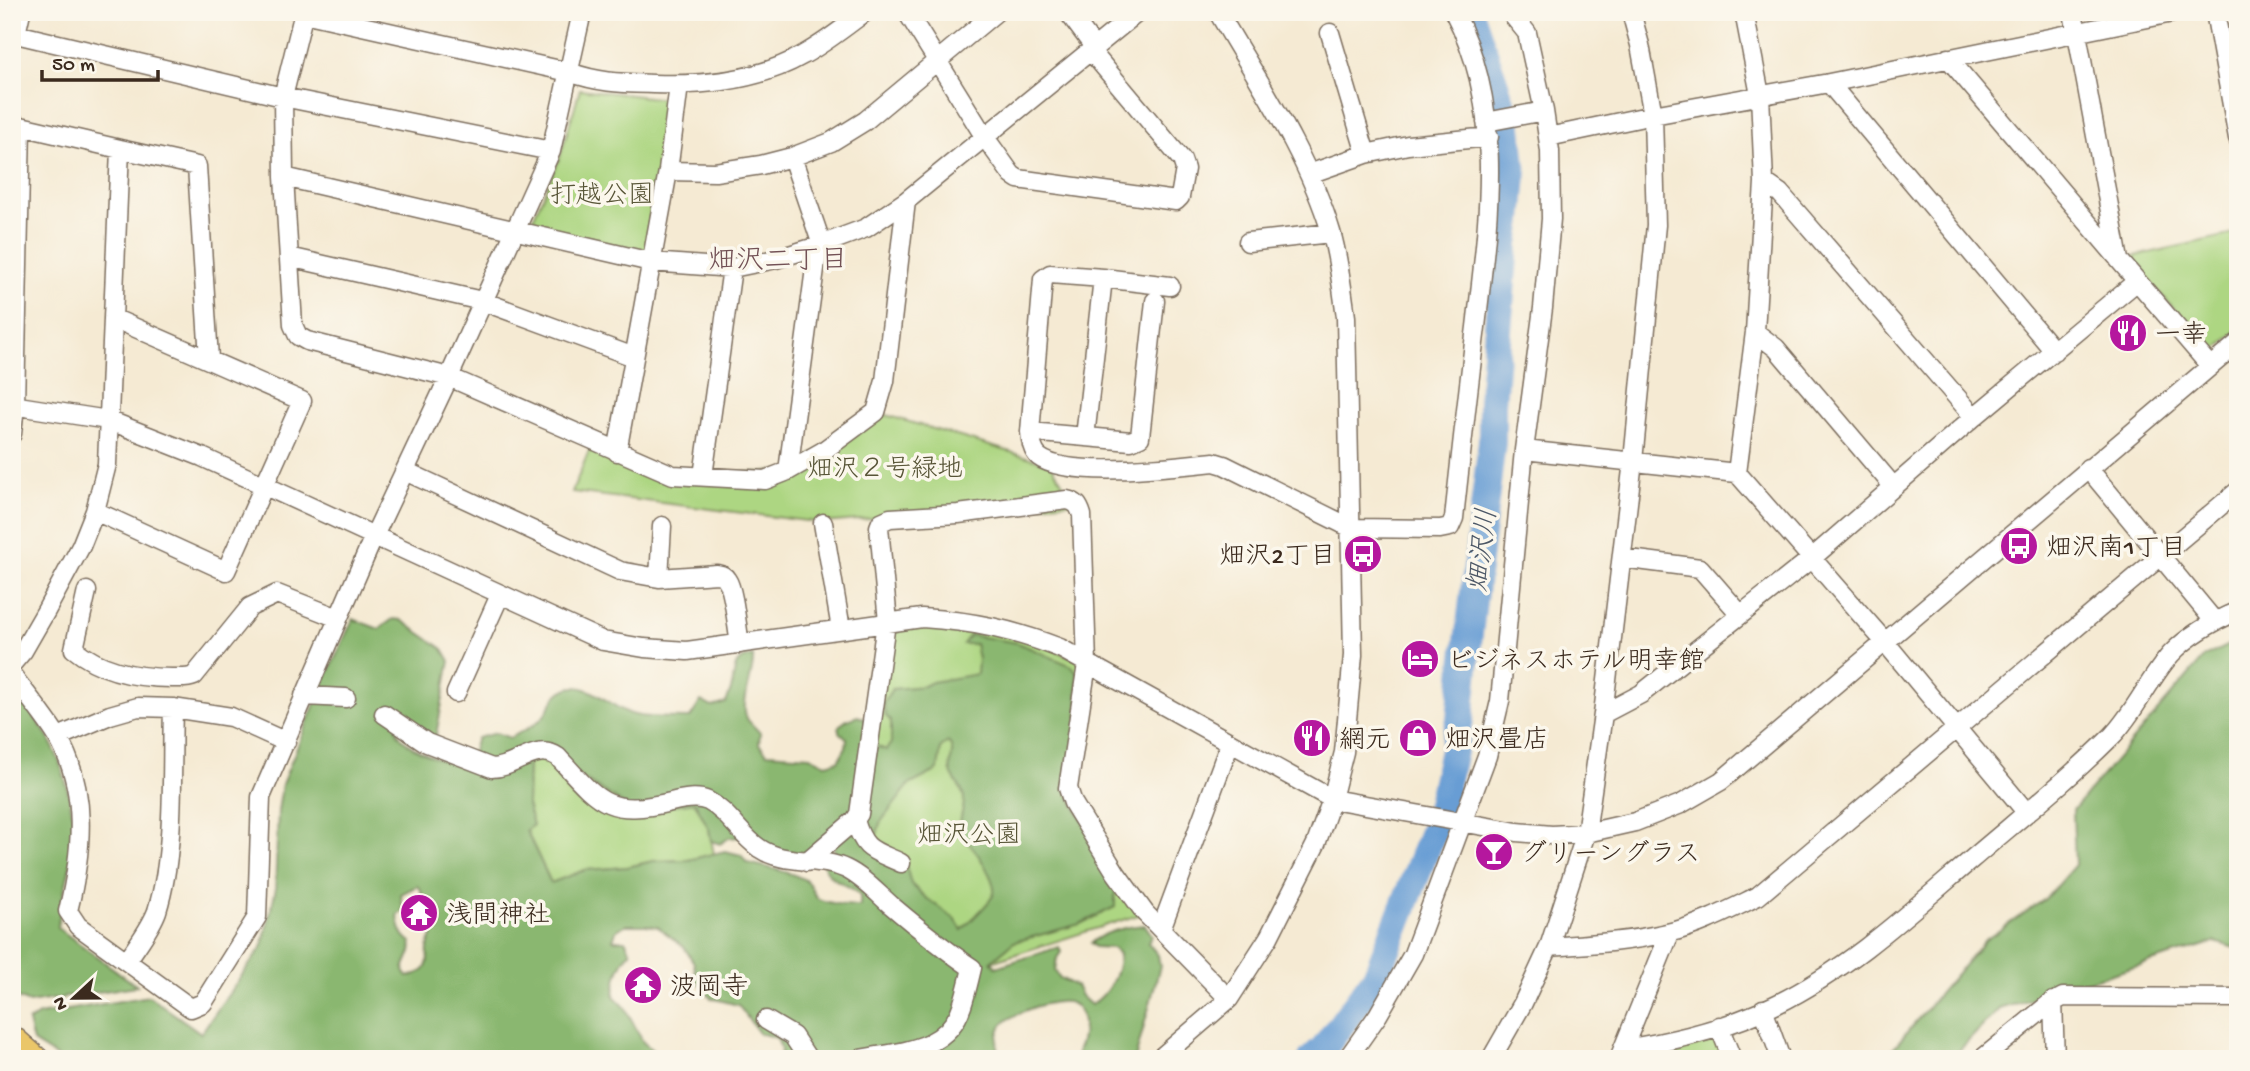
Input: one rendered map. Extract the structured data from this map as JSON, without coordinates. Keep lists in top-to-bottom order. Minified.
{"districts":["畑沢二丁目"],"water":["畑沢川"],"parks":["打越公園","畑沢２号緑地","畑沢公園"],"places":{"restaurant":["一幸","網元"],"bus stop":["畑沢南1丁目","畑沢2丁目"],"hotel":["ビジネスホテル明幸館"],"shop":["畑沢畳店"],"bar":["グリーングラス"],"temple":["浅間神社","波岡寺"]},"scale_bar":"50 m","north":"left"}
